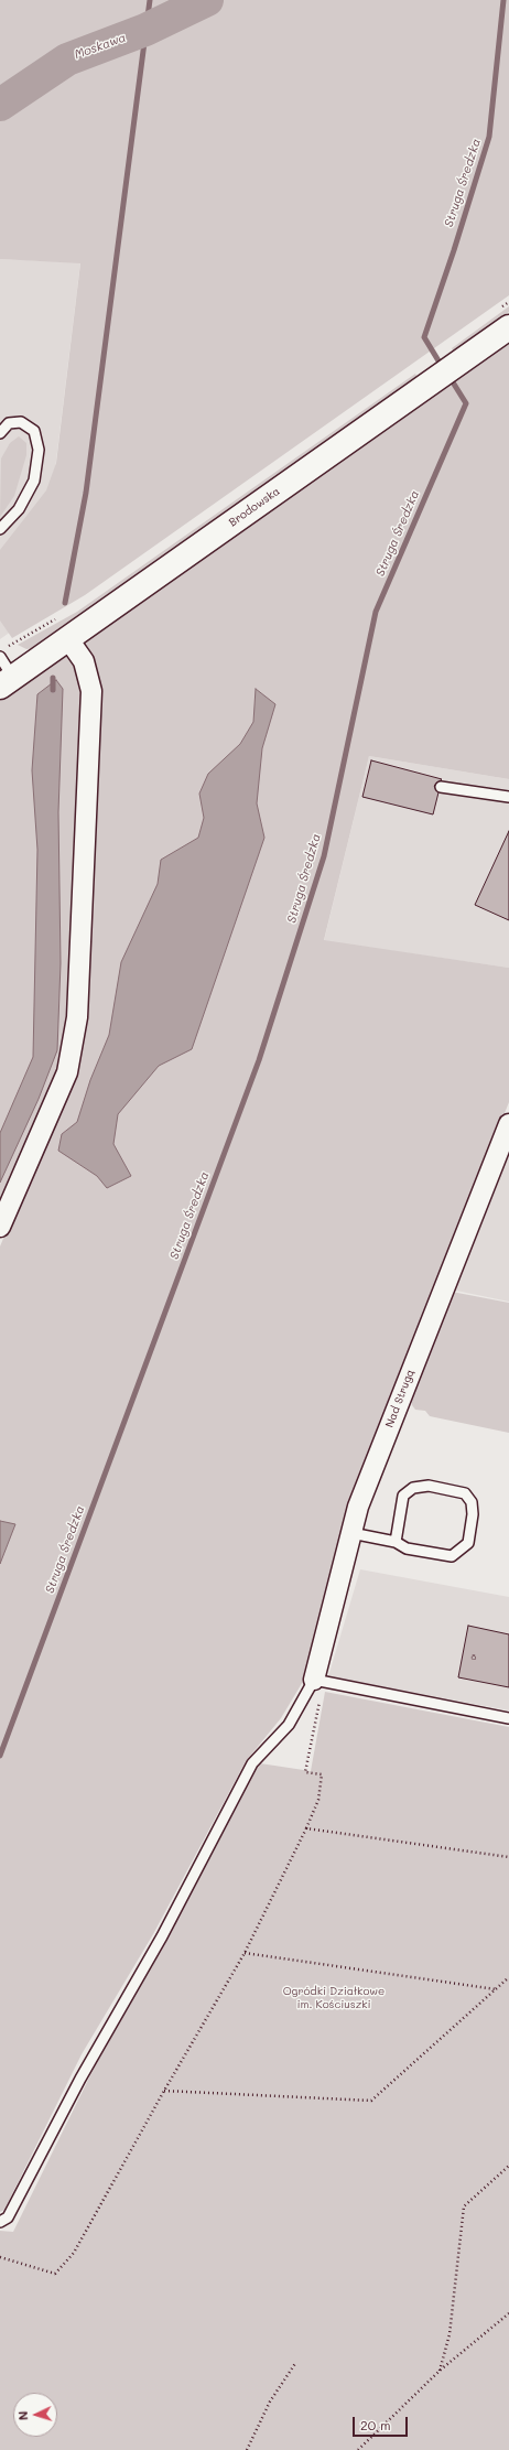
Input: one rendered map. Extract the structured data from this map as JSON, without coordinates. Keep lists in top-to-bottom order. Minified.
{"streets":{"street":["Brodowska","Nad Strugą"]},"water":["Moskawa","Struga Średzka"],"parks":["Ogródki Działkowe im. Kościuszki"],"house_numbers":["8"],"scale_bar":"20 m","north":"left"}
